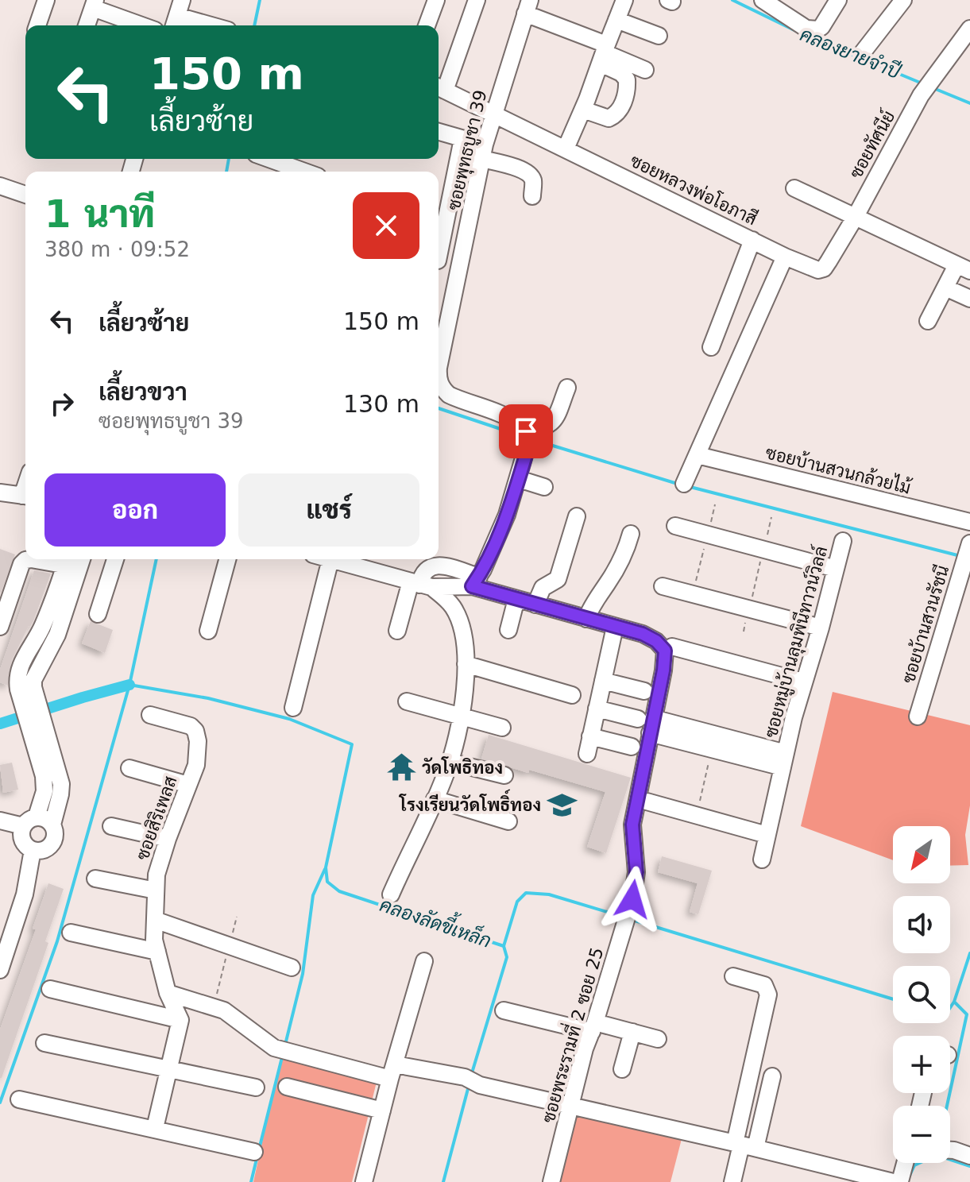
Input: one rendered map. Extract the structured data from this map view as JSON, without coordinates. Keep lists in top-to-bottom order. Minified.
{"streets":{"street":["ซอยทัศนีย์","ซอยพุทธบูชา 39","ซอยหลวงพ่อโอภาสี","ซอยบ้านสวนกล้วยไม้","ซอยบ้านสวนรัชนี","ซอยหมู่บ้านลุมพินีทาวน์วิลล์","ซอยสิริเพลส","ซอยพระรามที่ 2 ซอย 25"]},"crossings":[["ซอยทัศนีย์","ซอยหลวงพ่อโอภาสี"],["ซอยพุทธบูชา 39","ซอยหลวงพ่อโอภาสี"],["ซอยหมู่บ้านลุมพินีทาวน์วิลล์","ซอยพระรามที่ 2 ซอย 25"]],"water":["คลองยายจำปี","คลองลัดขี้เหล็ก"],"places":{"temple":["วัดโพธิทอง"],"school or university":["โรงเรียนวัดโพธิ์ทอง"]},"north":"bottom left","page":{"turn":["150 m","เลี้ยวซ้าย"],"heading":["1 นาที","380 m · 09:52"],"list":[{"name":"เลี้ยวซ้าย","value":"150 m"},{"name":"เลี้ยวขวา","note":"ซอยพุทธบูชา 39","value":"130 m"}],"buttons":["ออก","แชร์"],"map_buttons":["+","−"]}}
